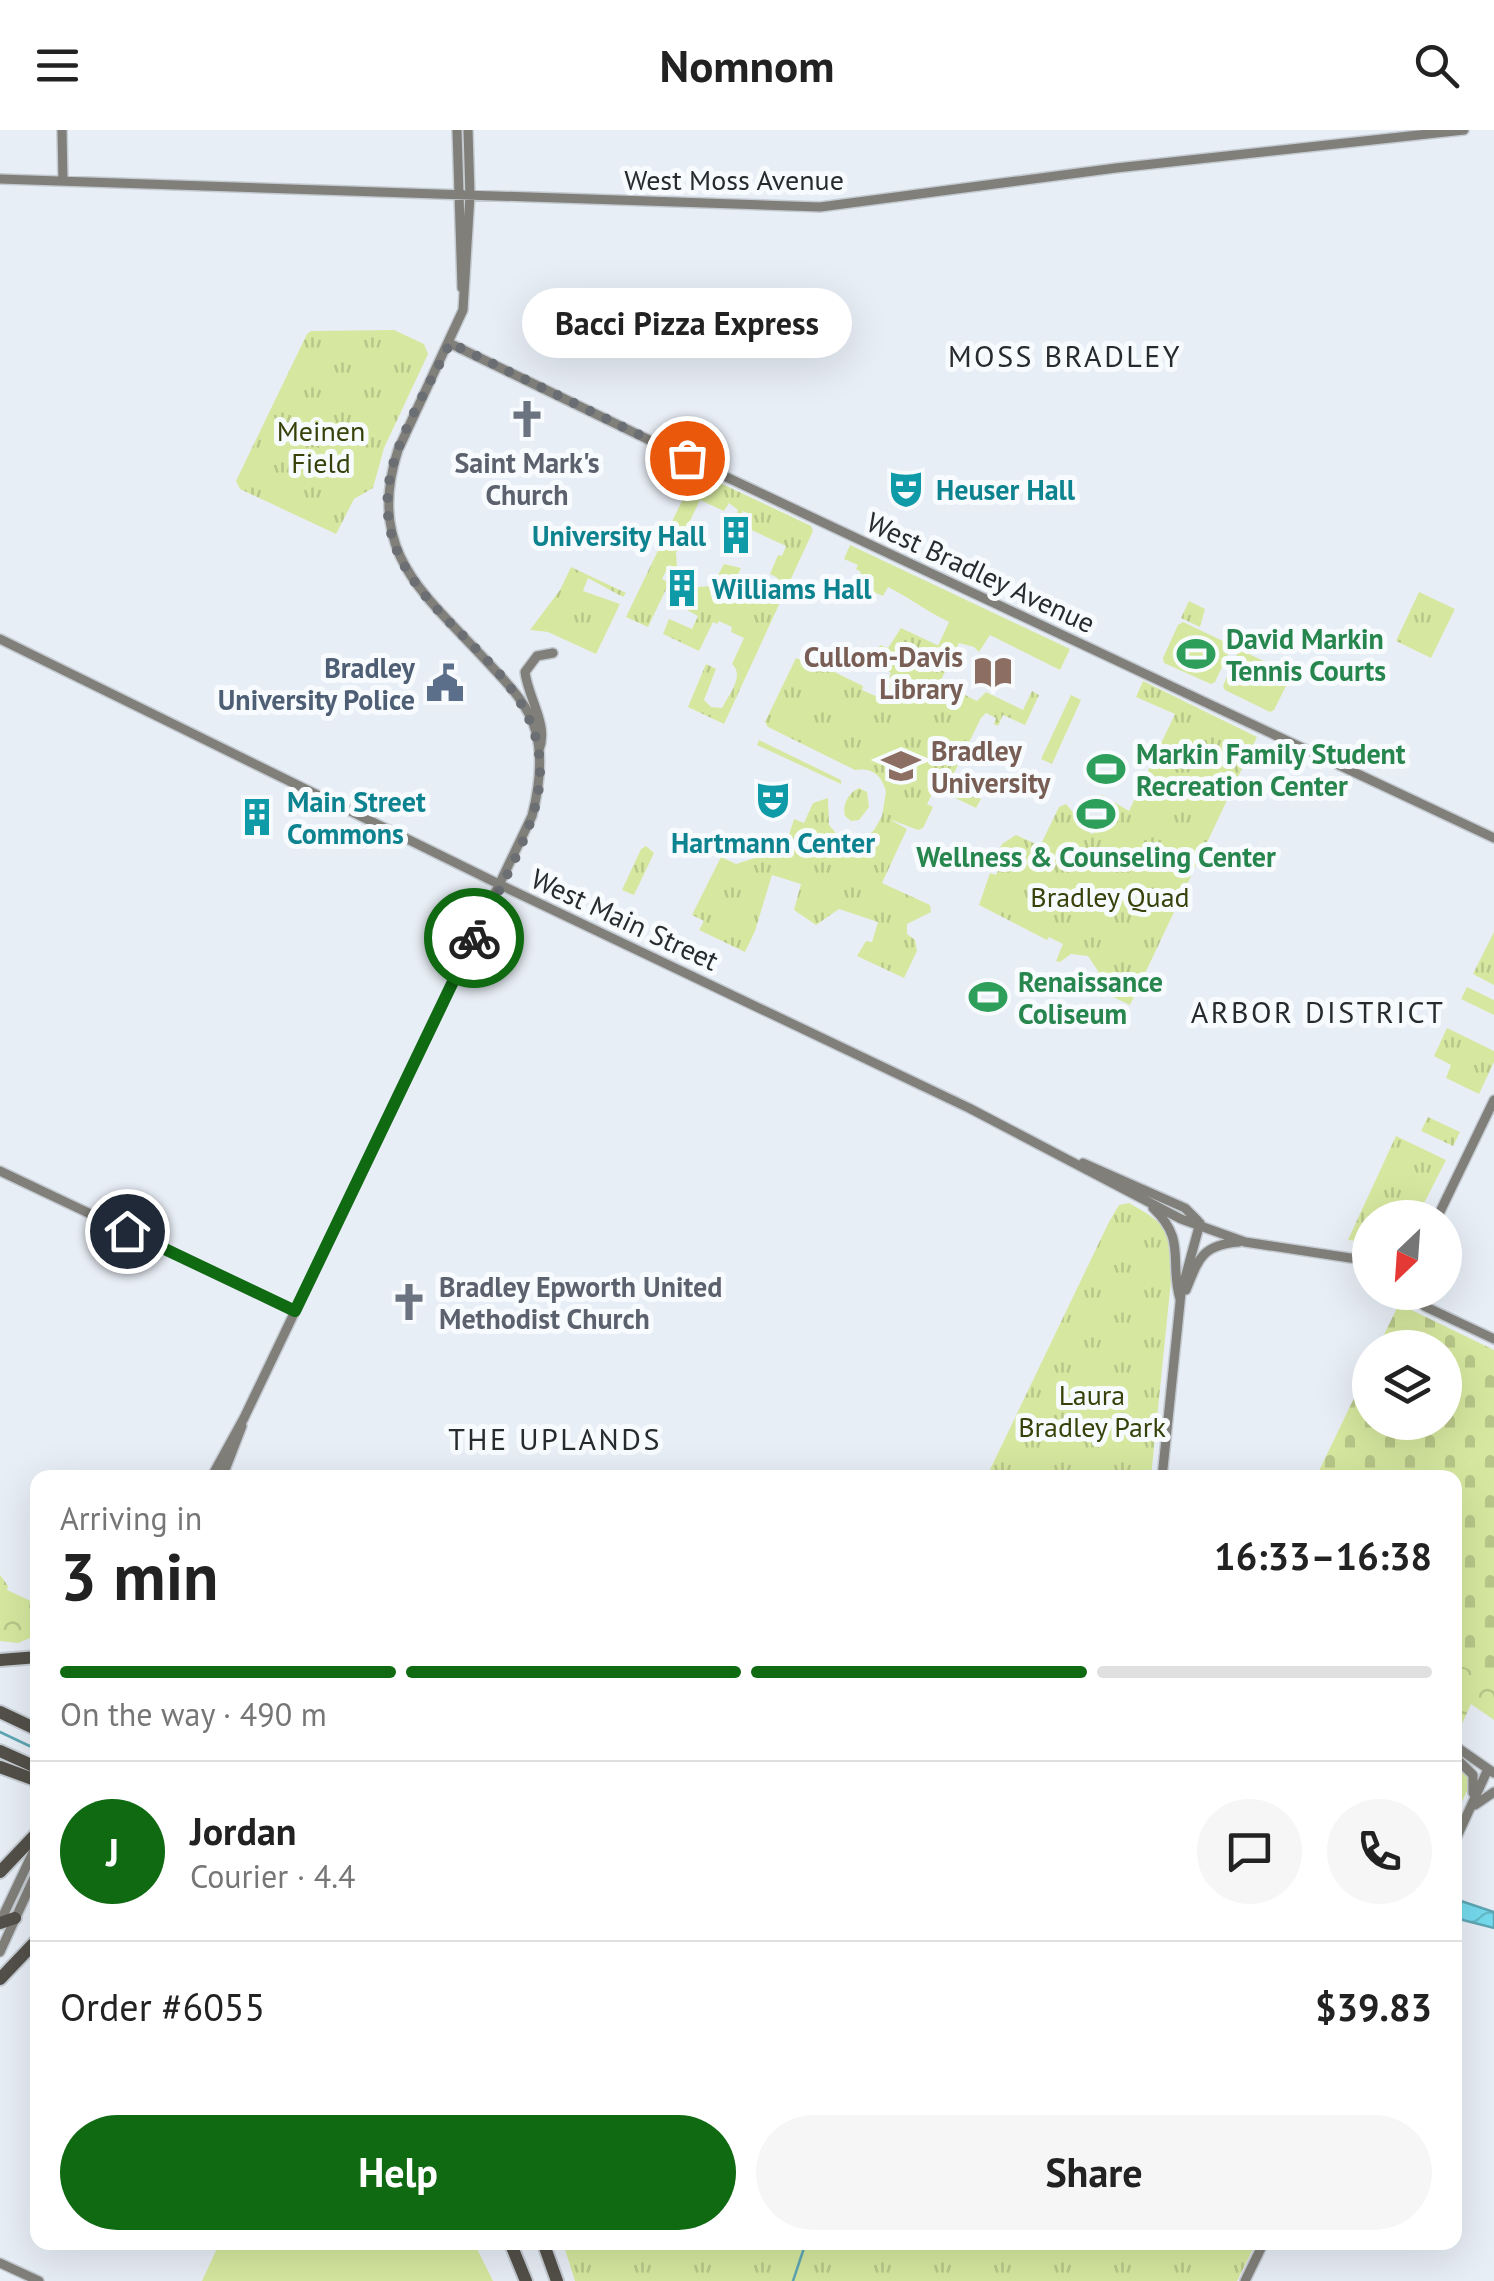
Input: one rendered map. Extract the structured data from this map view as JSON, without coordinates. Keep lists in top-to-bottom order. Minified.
{"streets":{"main road":["West Moss Avenue","West Bradley Avenue","West Main Street"]},"districts":["MOSS BRADLEY","ARBOR DISTRICT","THE UPLANDS"],"parks":["Meinen Field","Bradley Quad","Laura Bradley Park"],"places":{"church":["Saint Mark's Church","Bradley Epworth United Methodist Church"],"other":["Bacci Pizza Express"],"theatre":["Heuser Hall","Hartmann Center"],"building":["University Hall","Williams Hall","Main Street Commons"],"sports":["David Markin Tennis Courts","Markin Family Student Recreation Center","Wellness & Counseling Center","Renaissance Coliseum"],"library":["Cullom-Davis Library"],"public building":["Bradley University Police"],"school or university":["Bradley University"]},"north":"bottom left","page":{"header":"Nomnom","bubble":"Bacci Pizza Express","heading":["3 min","Arriving in","16:33–16:38"],"panel":["Jordan","Courier · 4.4","Order #6055","$39.83"],"bar":"On the way · 490 m","round":"J","buttons":["Help","Share"]}}
